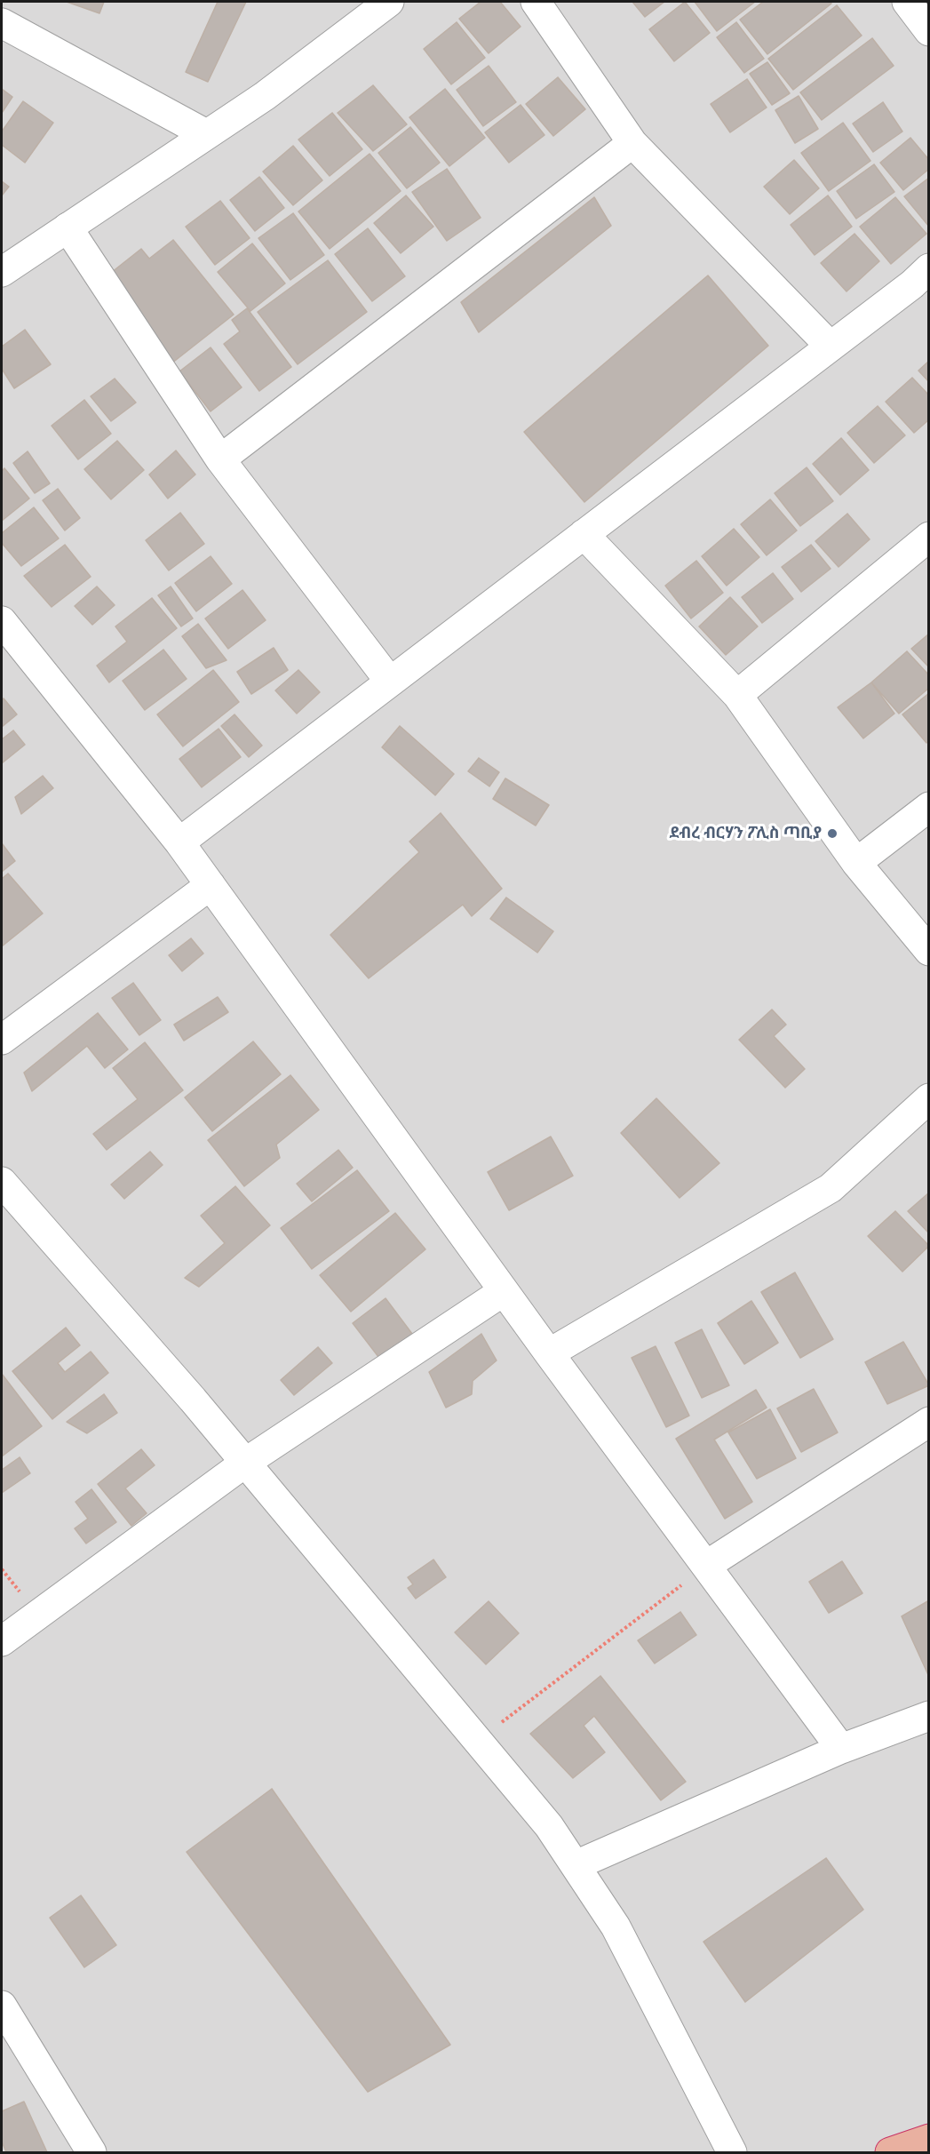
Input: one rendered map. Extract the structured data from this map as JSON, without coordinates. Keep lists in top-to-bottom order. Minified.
{"places":["ደብረ ብርሃን ፖሊስ ጣቢያ"]}
